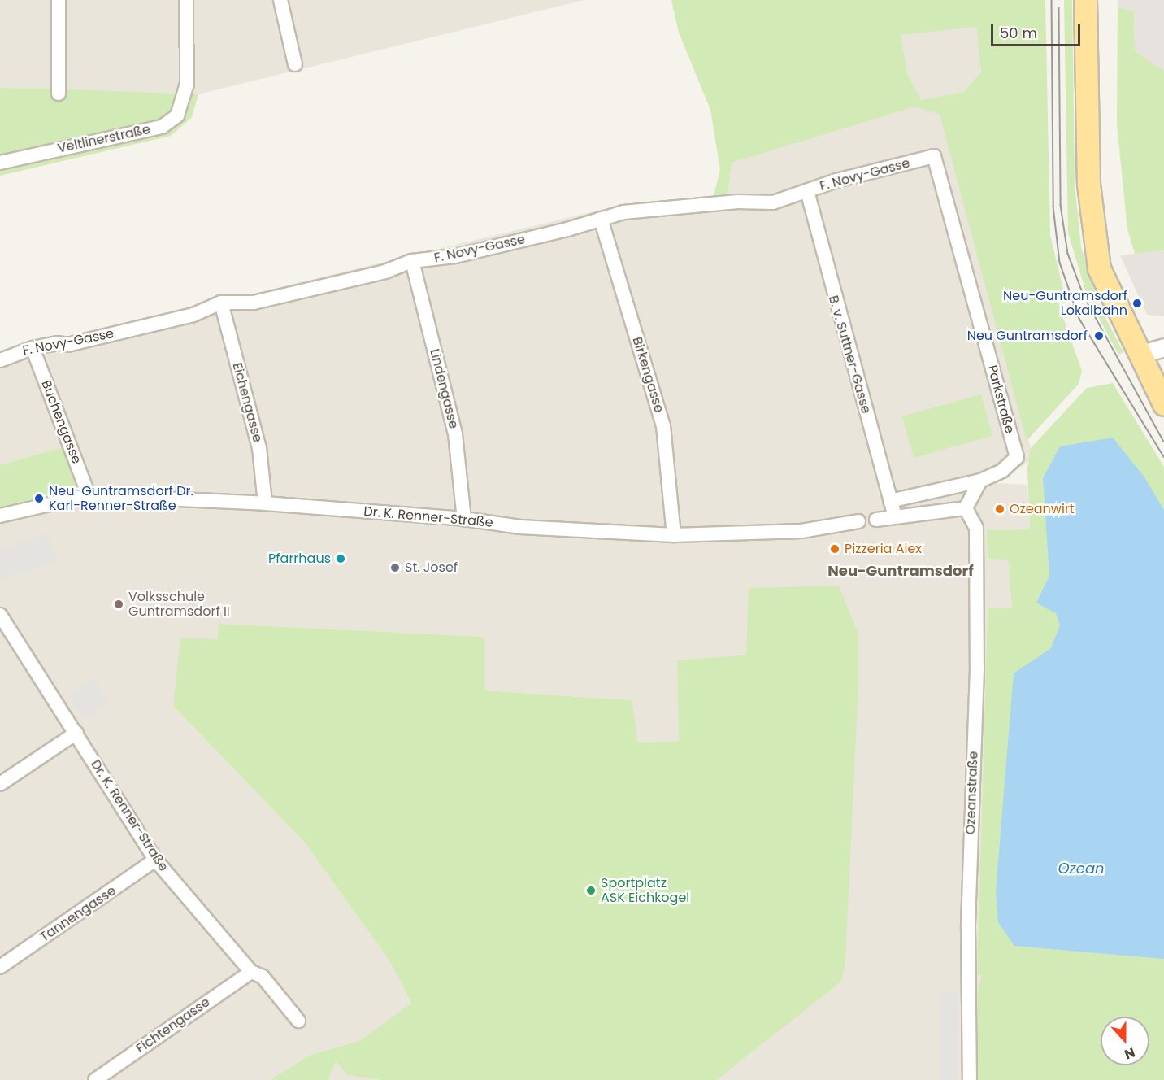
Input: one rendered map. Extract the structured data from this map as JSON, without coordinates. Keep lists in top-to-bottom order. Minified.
{"streets":{"street":["Veltlinerstraße","F. Novy-Gasse","B. v. Suttner-Gasse","Birkengasse","Lindengasse","Parkstraße","Eichengasse","Buchengasse","Dr. K. Renner-Straße","Ozeanstraße","Tannengasse","Fichtengasse"]},"crossings":[["F. Novy-Gasse","B. v. Suttner-Gasse"],["F. Novy-Gasse","Birkengasse"],["F. Novy-Gasse","Lindengasse"],["F. Novy-Gasse","Parkstraße"],["F. Novy-Gasse","Eichengasse"],["F. Novy-Gasse","Buchengasse"],["Birkengasse","Dr. K. Renner-Straße"],["Lindengasse","Dr. K. Renner-Straße"],["Eichengasse","Dr. K. Renner-Straße"],["Buchengasse","Dr. K. Renner-Straße"],["Dr. K. Renner-Straße","Tannengasse"],["Dr. K. Renner-Straße","Fichtengasse"]],"districts":["Neu-Guntramsdorf"],"water":["Ozean"],"places":["Neu-Guntramsdorf Lokalbahn","Neu Guntramsdorf","Neu-Guntramsdorf Dr. Karl-Renner-Straße","Ozeanwirt","Pizzeria Alex","Pfarrhaus","St. Josef","Volksschule Guntramsdorf II","Sportplatz ASK Eichkogel"],"scale_bar":"50 m","north":"bottom"}
